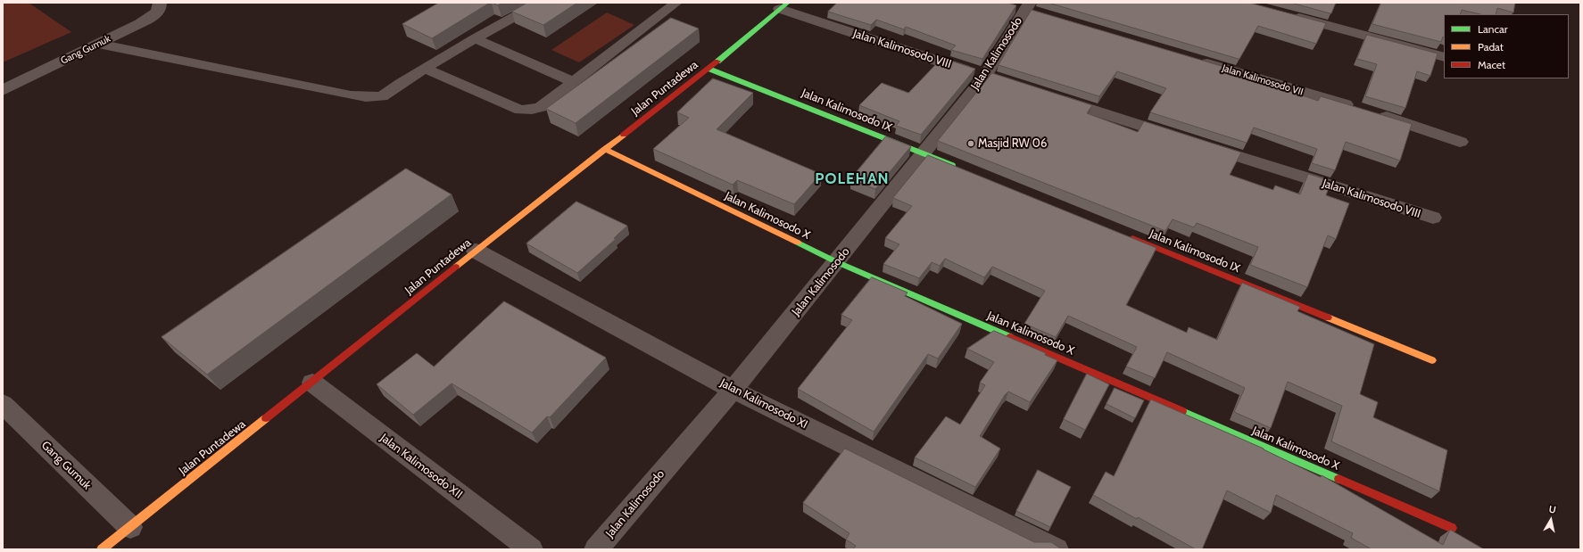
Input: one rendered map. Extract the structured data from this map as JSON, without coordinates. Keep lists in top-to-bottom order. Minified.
{"streets":{"street":["Jalan Kalimosodo VIII","Gang Gumuk","Jalan Kalimosodo","Jalan Kalimosodo VII","Jalan Puntadewa","Jalan Kalimosodo IX","Jalan Kalimosodo X","Jalan Kalimosodo XI","Jalan Kalimosodo XII"]},"crossings":[["Jalan Kalimosodo VIII","Jalan Kalimosodo"],["Jalan Kalimosodo VIII","Jalan Puntadewa"],["Gang Gumuk","Jalan Puntadewa"],["Jalan Kalimosodo","Jalan Kalimosodo IX"],["Jalan Kalimosodo","Jalan Kalimosodo X"],["Jalan Kalimosodo","Jalan Kalimosodo XI"],["Jalan Puntadewa","Jalan Kalimosodo IX"],["Jalan Puntadewa","Jalan Kalimosodo X"],["Jalan Puntadewa","Jalan Kalimosodo XI"],["Jalan Puntadewa","Jalan Kalimosodo XII"]],"districts":["POLEHAN"],"places":["Masjid RW 06"],"legend":["Lancar","Padat","Macet"],"north":"top"}
